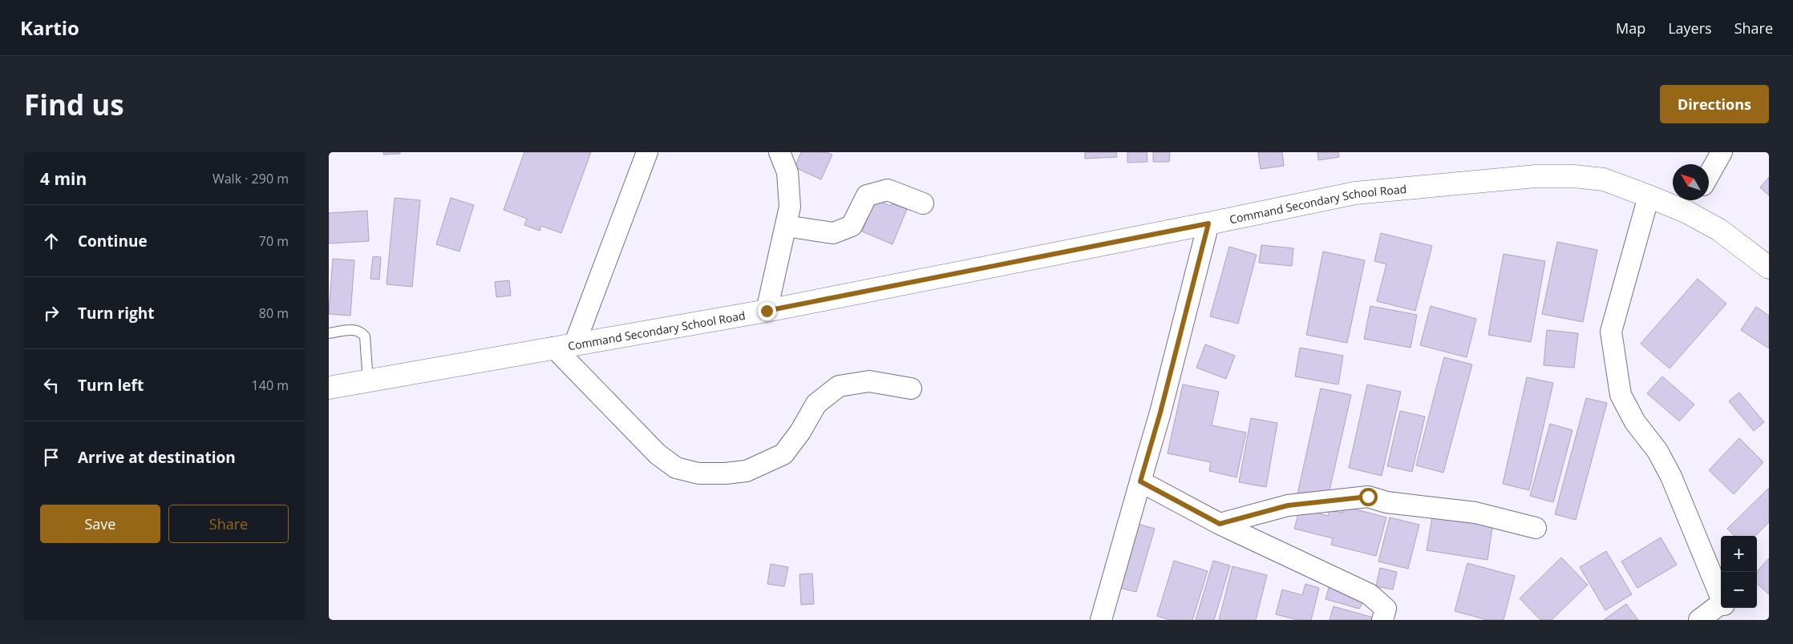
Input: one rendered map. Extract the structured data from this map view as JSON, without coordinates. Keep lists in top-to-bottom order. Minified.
{"streets":{"main road":["Command Secondary School Road"]},"north":"top left","page":{"header":"Kartio","nav":["Map","Layers","Share"],"buttons":["Directions",["Save","Share"]],"title":"Find us","heading":["4 min","Walk · 290 m"],"list":[["Continue","70 m"],["Turn right","80 m"],["Turn left","140 m"],"Arrive at destination"],"map_buttons":["+","−"]}}
